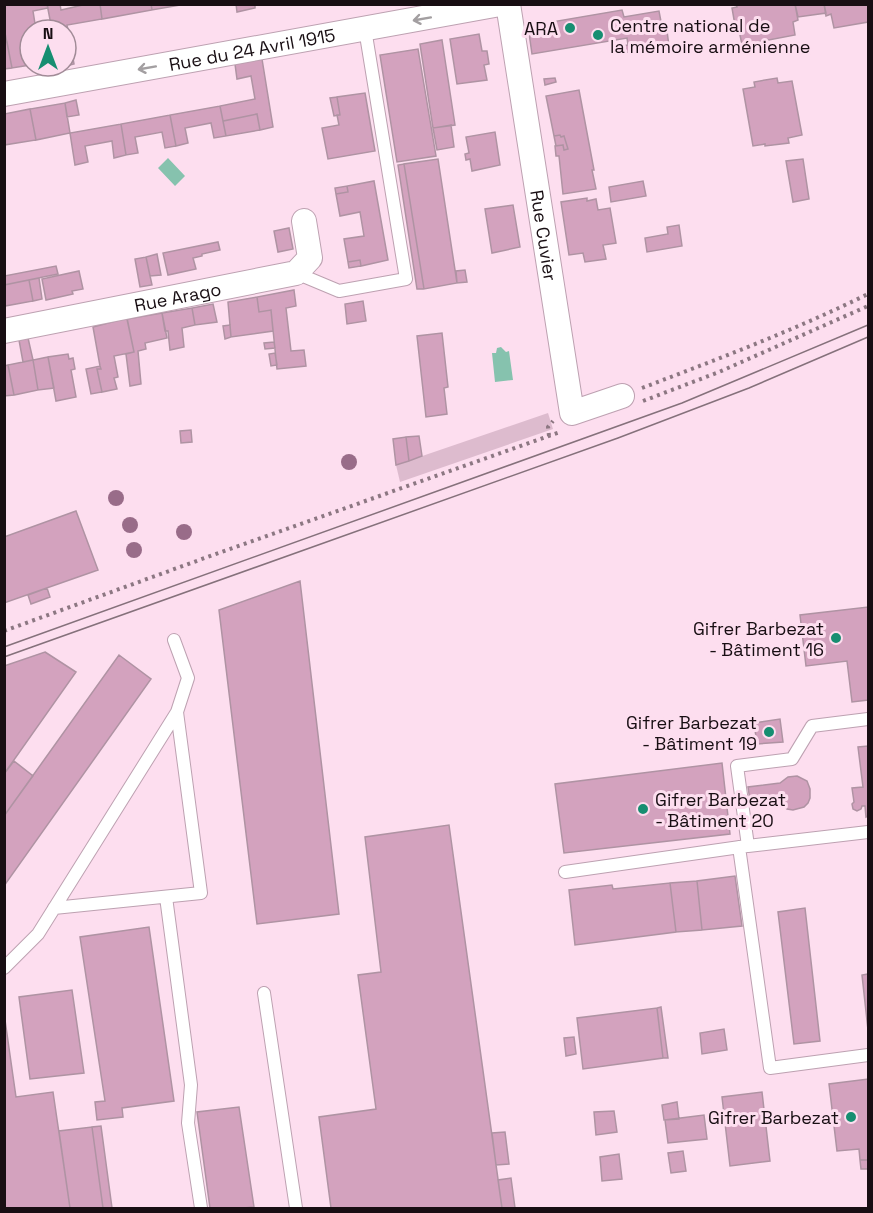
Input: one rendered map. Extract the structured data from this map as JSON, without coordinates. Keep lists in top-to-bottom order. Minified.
{"streets":{"street":["Rue du 24 Avril 1915","Rue Cuvier","Rue Arago"]},"one_way":["Rue du 24 Avril 1915"],"places":["ARA","Centre national de la mémoire arménienne","Gifrer Barbezat - Bâtiment 16","Gifrer Barbezat - Bâtiment 19","Gifrer Barbezat - Bâtiment 20","Gifrer Barbezat"],"north":"top"}
